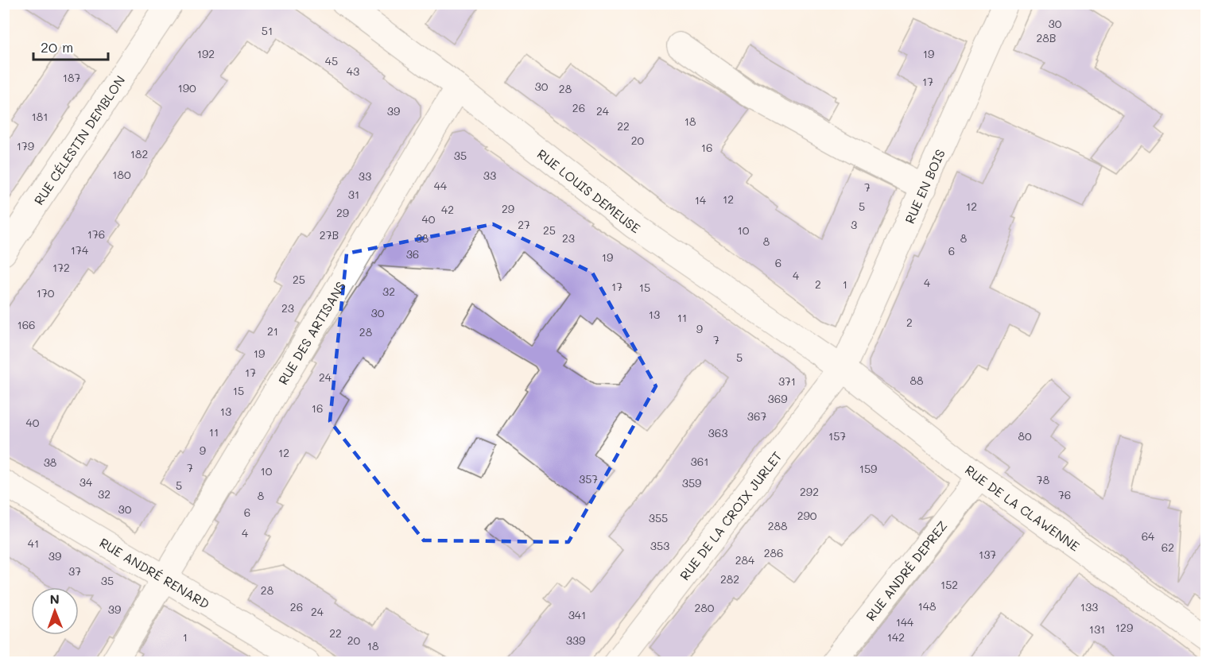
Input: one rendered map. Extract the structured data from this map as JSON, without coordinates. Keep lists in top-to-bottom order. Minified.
{"streets":{"street":["RUE CÉLESTIN DEMBLON","RUE EN BOIS","RUE LOUIS DEMEUSE","RUE DES ARTISANS","RUE DE LA CLAWENNE","RUE DE LA CROIX JURLET","RUE ANDRÉ DEPREZ","RUE ANDRÉ RENARD"]},"crossings":[["RUE EN BOIS","RUE LOUIS DEMEUSE"],["RUE EN BOIS","RUE DE LA CLAWENNE"],["RUE EN BOIS","RUE DE LA CROIX JURLET"],["RUE LOUIS DEMEUSE","RUE DES ARTISANS"],["RUE LOUIS DEMEUSE","RUE DE LA CLAWENNE"],["RUE LOUIS DEMEUSE","RUE DE LA CROIX JURLET"],["RUE DES ARTISANS","RUE ANDRÉ RENARD"],["RUE DE LA CLAWENNE","RUE DE LA CROIX JURLET"],["RUE DE LA CLAWENNE","RUE ANDRÉ DEPREZ"]],"house_numbers":["30","51","28B","192","19","45","43","187","17","30","190","28","26","39","24","181","18","22","20","179","16","182","35","180","33","33","44","7","31","12","14","5","12","29","42","29","40","27","3","25","10","176","27B","38","23","8","8","174","6","36","19","6","172","4","25","4","2","1","17","15","32","170","23","30","13","11","2","166","9","21","28","7","19","5","17","24","88","371","15","369","16","13","367","40","11","363","157","80","9","12","361","38","7","159","10","357","78","34","359","5","292","32","76","8","30","6","290","355","288","4","64","41","353","62","286","137","39","284","37","282","35","152","28","148","26","133","280","39","24","341","144","129","131","22","1","142","20","339","18"],"scale_bar":"20 m","north":"top"}
